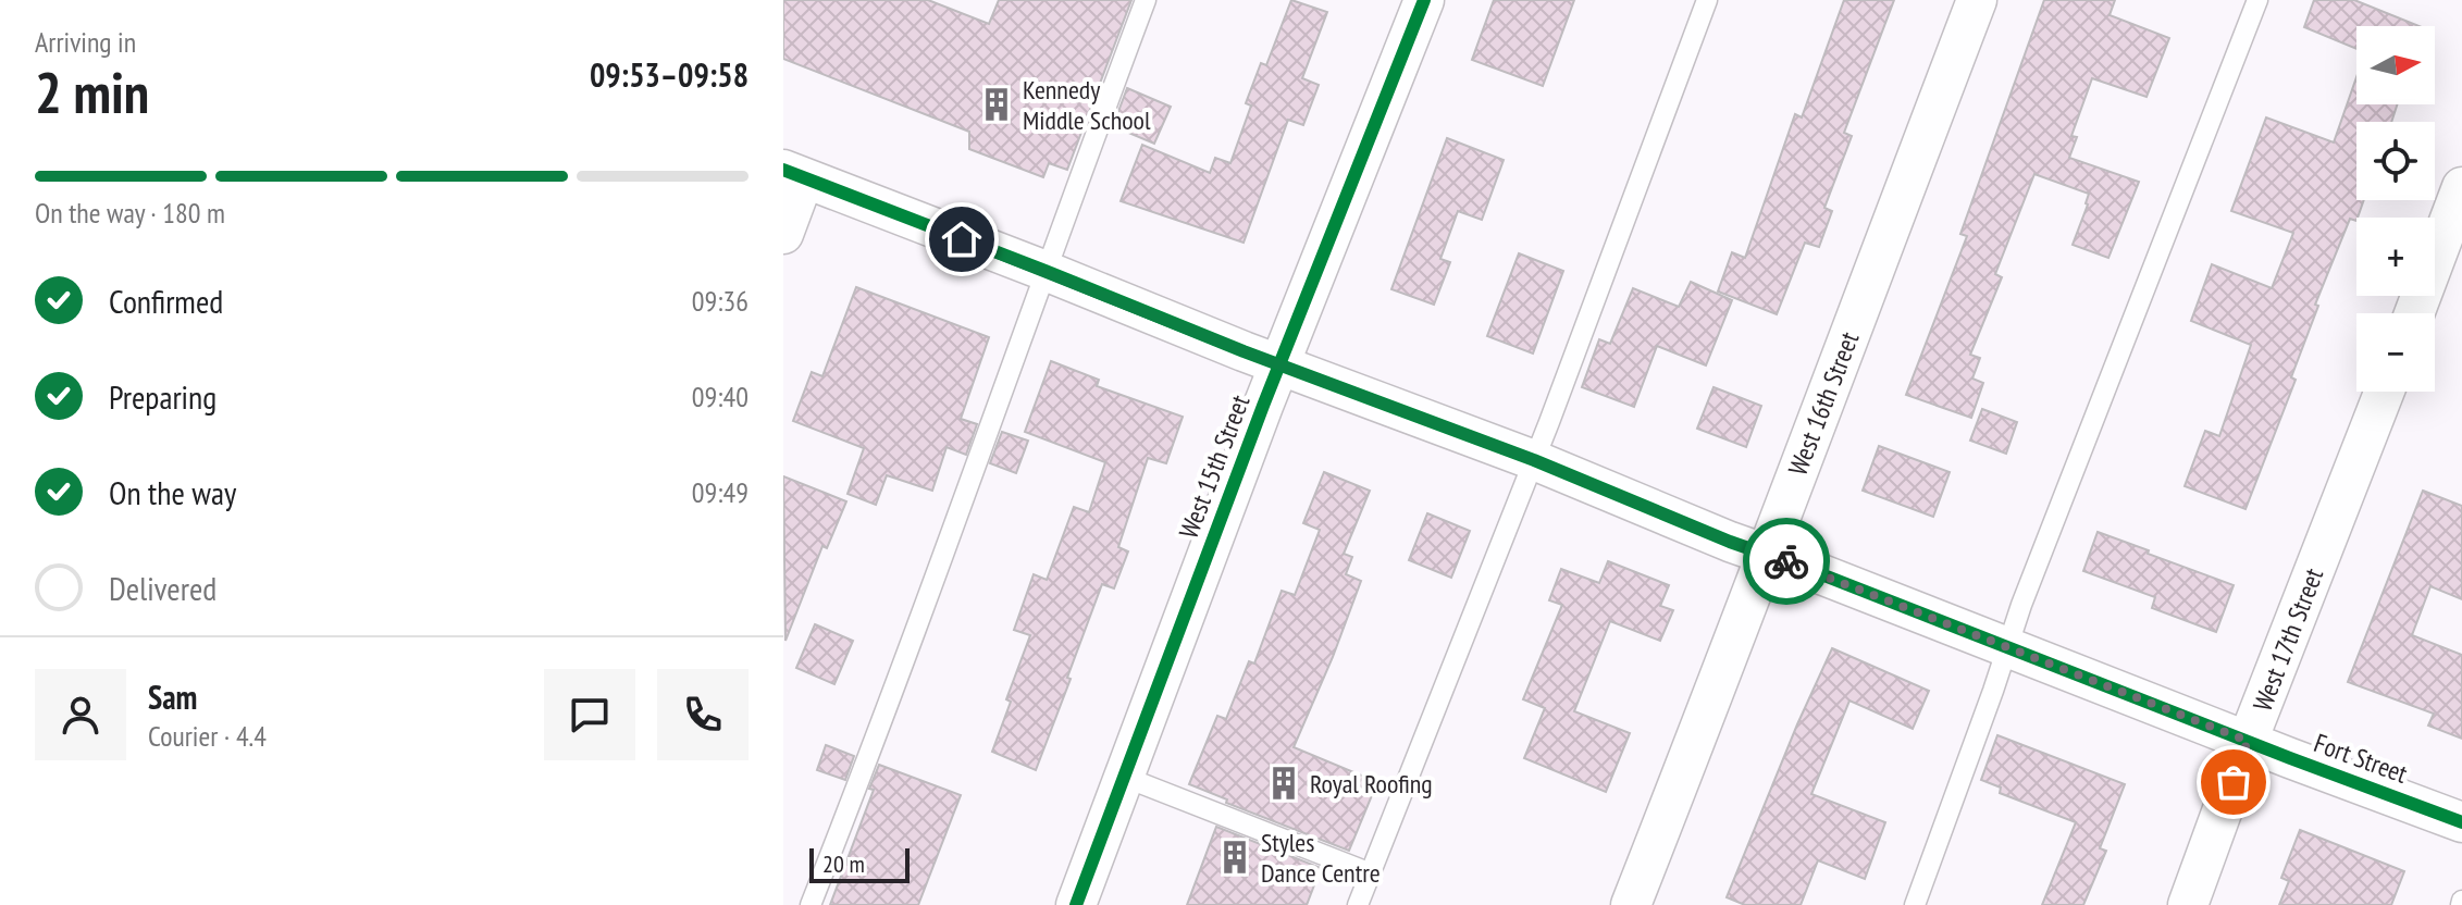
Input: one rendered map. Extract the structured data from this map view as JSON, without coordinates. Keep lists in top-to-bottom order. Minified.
{"streets":{"street":["West 16th Street","West 15th Street","West 17th Street","Fort Street"]},"crossings":[["West 16th Street","Fort Street"],["West 15th Street","Fort Street"],["West 17th Street","Fort Street"]],"places":{"building":["Kennedy Middle School","Royal Roofing","Styles Dance Centre"]},"scale_bar":"20 m","north":"right","page":{"heading":["2 min","Arriving in","09:53–09:58"],"panel":["Sam","Courier · 4.4"],"map_buttons":["+","−"],"bar":"On the way · 180 m","list":[["Confirmed","09:36"],["Preparing","09:40"],["On the way","09:49"],"Delivered"],"scale":"20 m"}}
